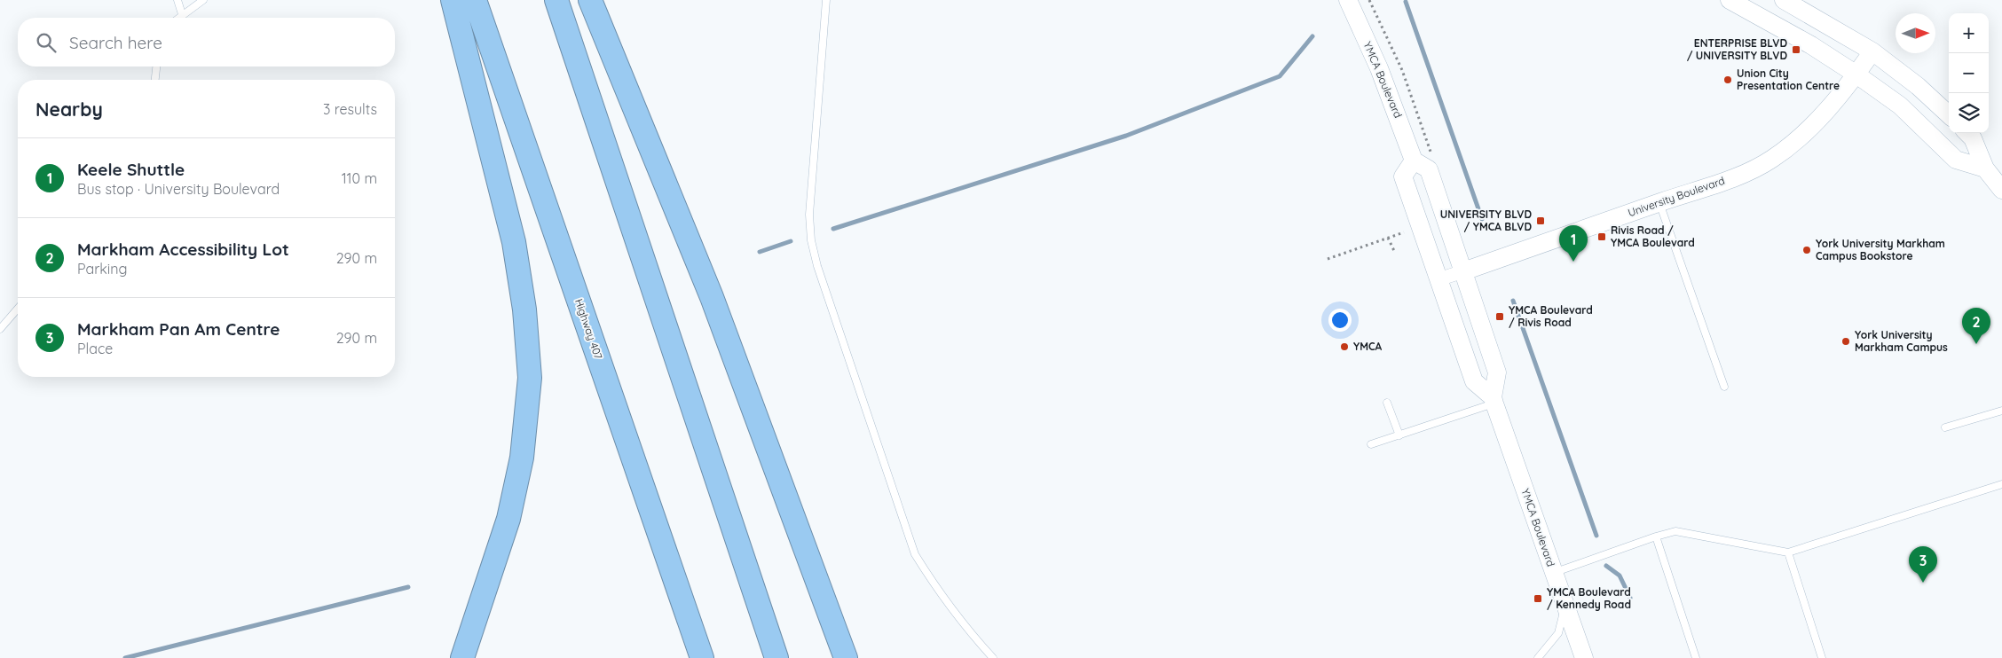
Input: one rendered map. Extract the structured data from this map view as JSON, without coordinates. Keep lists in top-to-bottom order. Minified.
{"streets":{"highway":["Highway 407"],"main road":["YMCA Boulevard","University Boulevard"]},"crossings":[["YMCA Boulevard","University Boulevard"]],"places":{"transit":["ENTERPRISE BLVD / UNIVERSITY BLVD","UNIVERSITY BLVD / YMCA BLVD","Rivis Road / YMCA Boulevard","YMCA Boulevard / Rivis Road","YMCA Boulevard / Kennedy Road"],"other":["Union City Presentation Centre","York University Markham Campus Bookstore","York University Markham Campus","YMCA"]},"north":"right","page":{"map_buttons":["+","−"],"search":"Search here","heading":["Nearby","3 results"],"list":[{"mark":"1","name":"Keele Shuttle","note":"Bus stop · University Boulevard","value":"110 m"},{"mark":"2","name":"Markham Accessibility Lot","note":"Parking","value":"290 m"},{"mark":"3","name":"Markham Pan Am Centre","note":"Place","value":"290 m"}],"pins":["1","2","3"]}}
